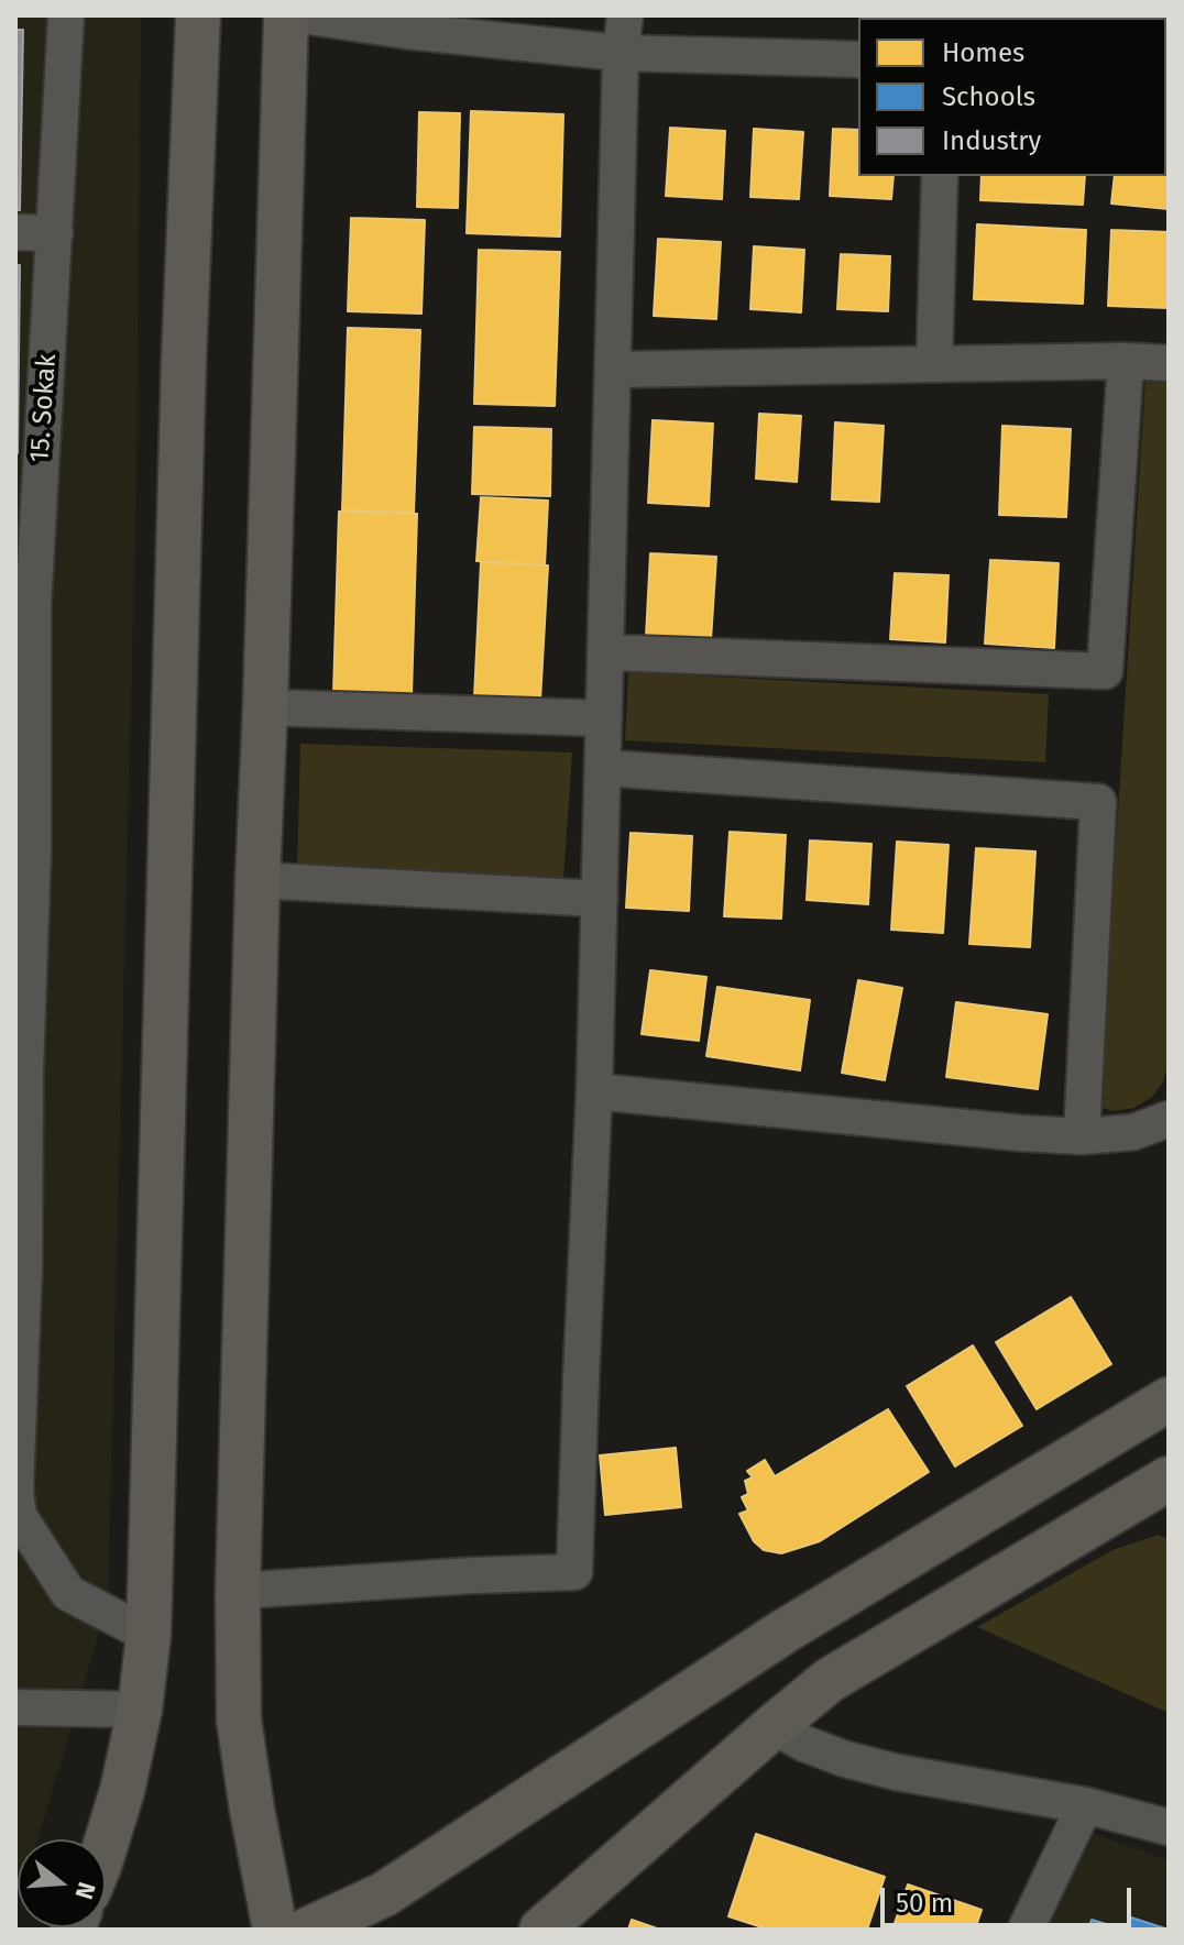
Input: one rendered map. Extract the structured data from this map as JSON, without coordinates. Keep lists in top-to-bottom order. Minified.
{"streets":{"street":["15. Sokak"]},"legend":["Homes","Schools","Industry"],"scale_bar":"50 m","north":"right"}
